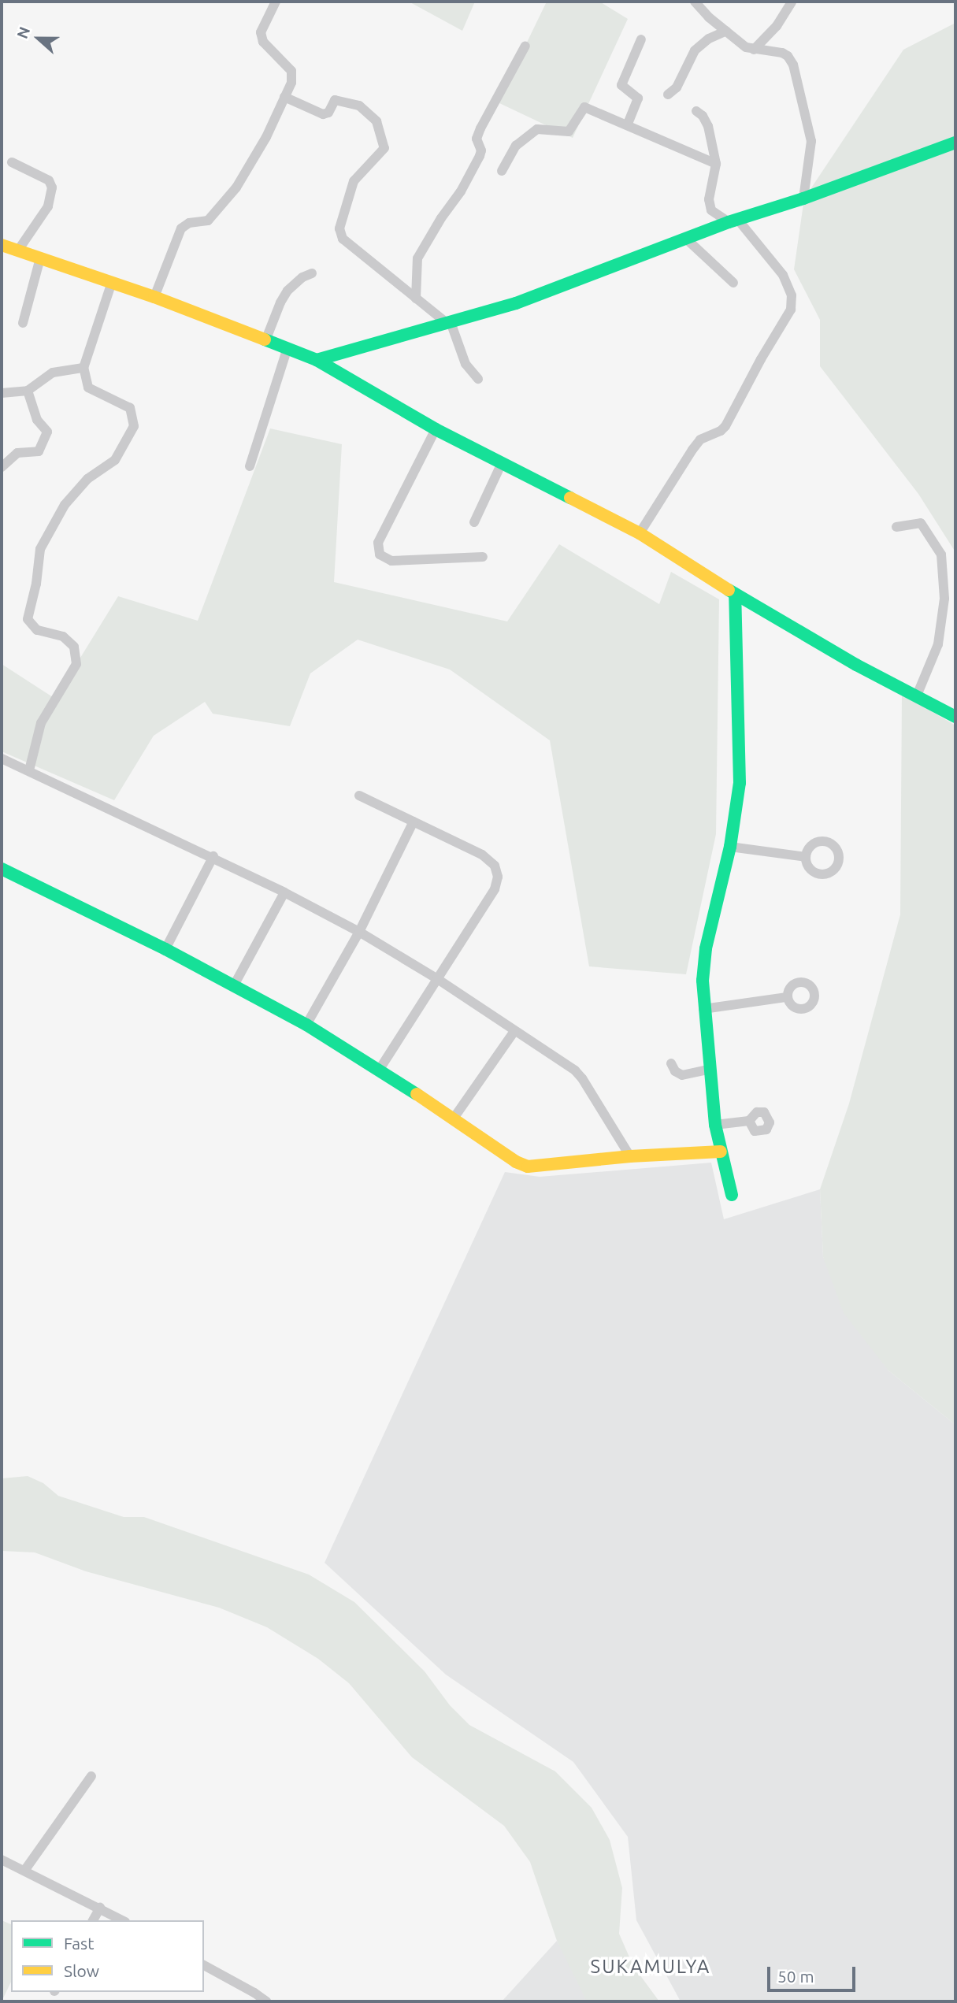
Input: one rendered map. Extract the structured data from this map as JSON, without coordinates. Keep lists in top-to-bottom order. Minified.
{"districts":["SUKAMULYA"],"legend":["Fast","Slow"],"scale_bar":"50 m","north":"left"}
